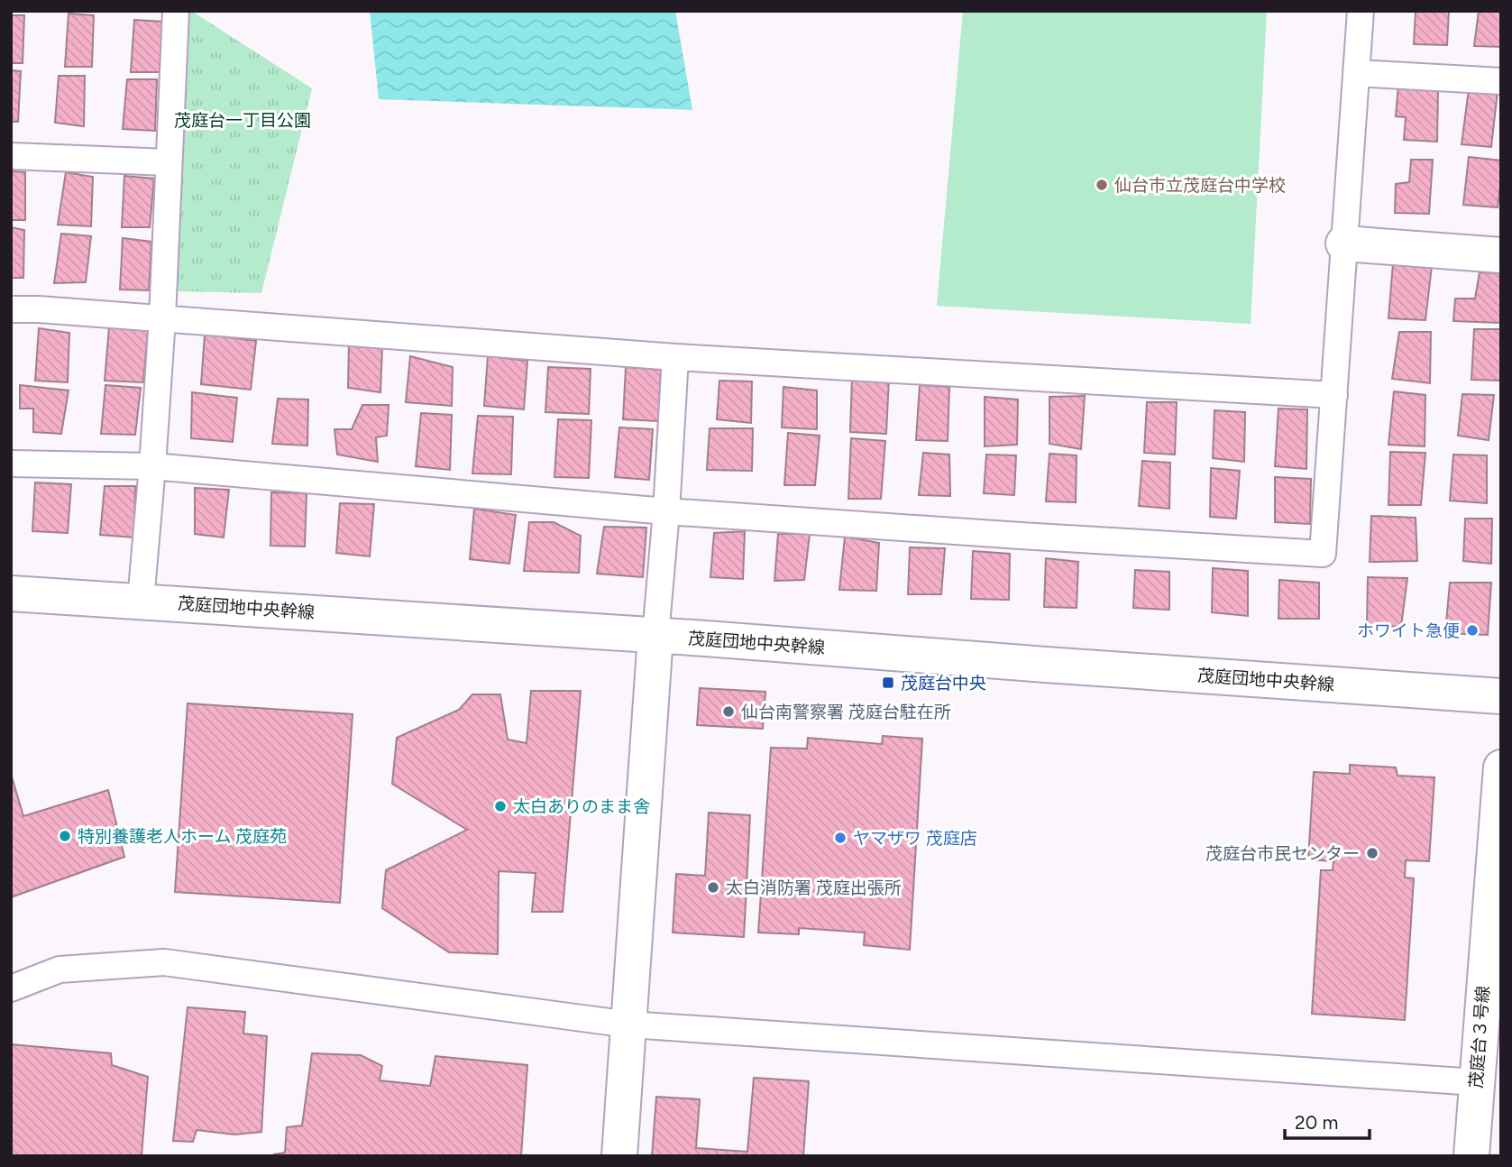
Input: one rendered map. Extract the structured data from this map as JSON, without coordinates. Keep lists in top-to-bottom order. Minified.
{"streets":{"street":["茂庭団地中央幹線","茂庭台３号線"]},"parks":["茂庭台一丁目公園"],"places":{"other":["仙台市立茂庭台中学校","ホワイト急便","仙台南警察署 茂庭台駐在所","太白ありのまま舎","特別養護老人ホーム 茂庭苑","ヤマザワ 茂庭店","茂庭台市民センター","太白消防署 茂庭出張所"],"transit":["茂庭台中央"]},"scale_bar":"20 m"}
